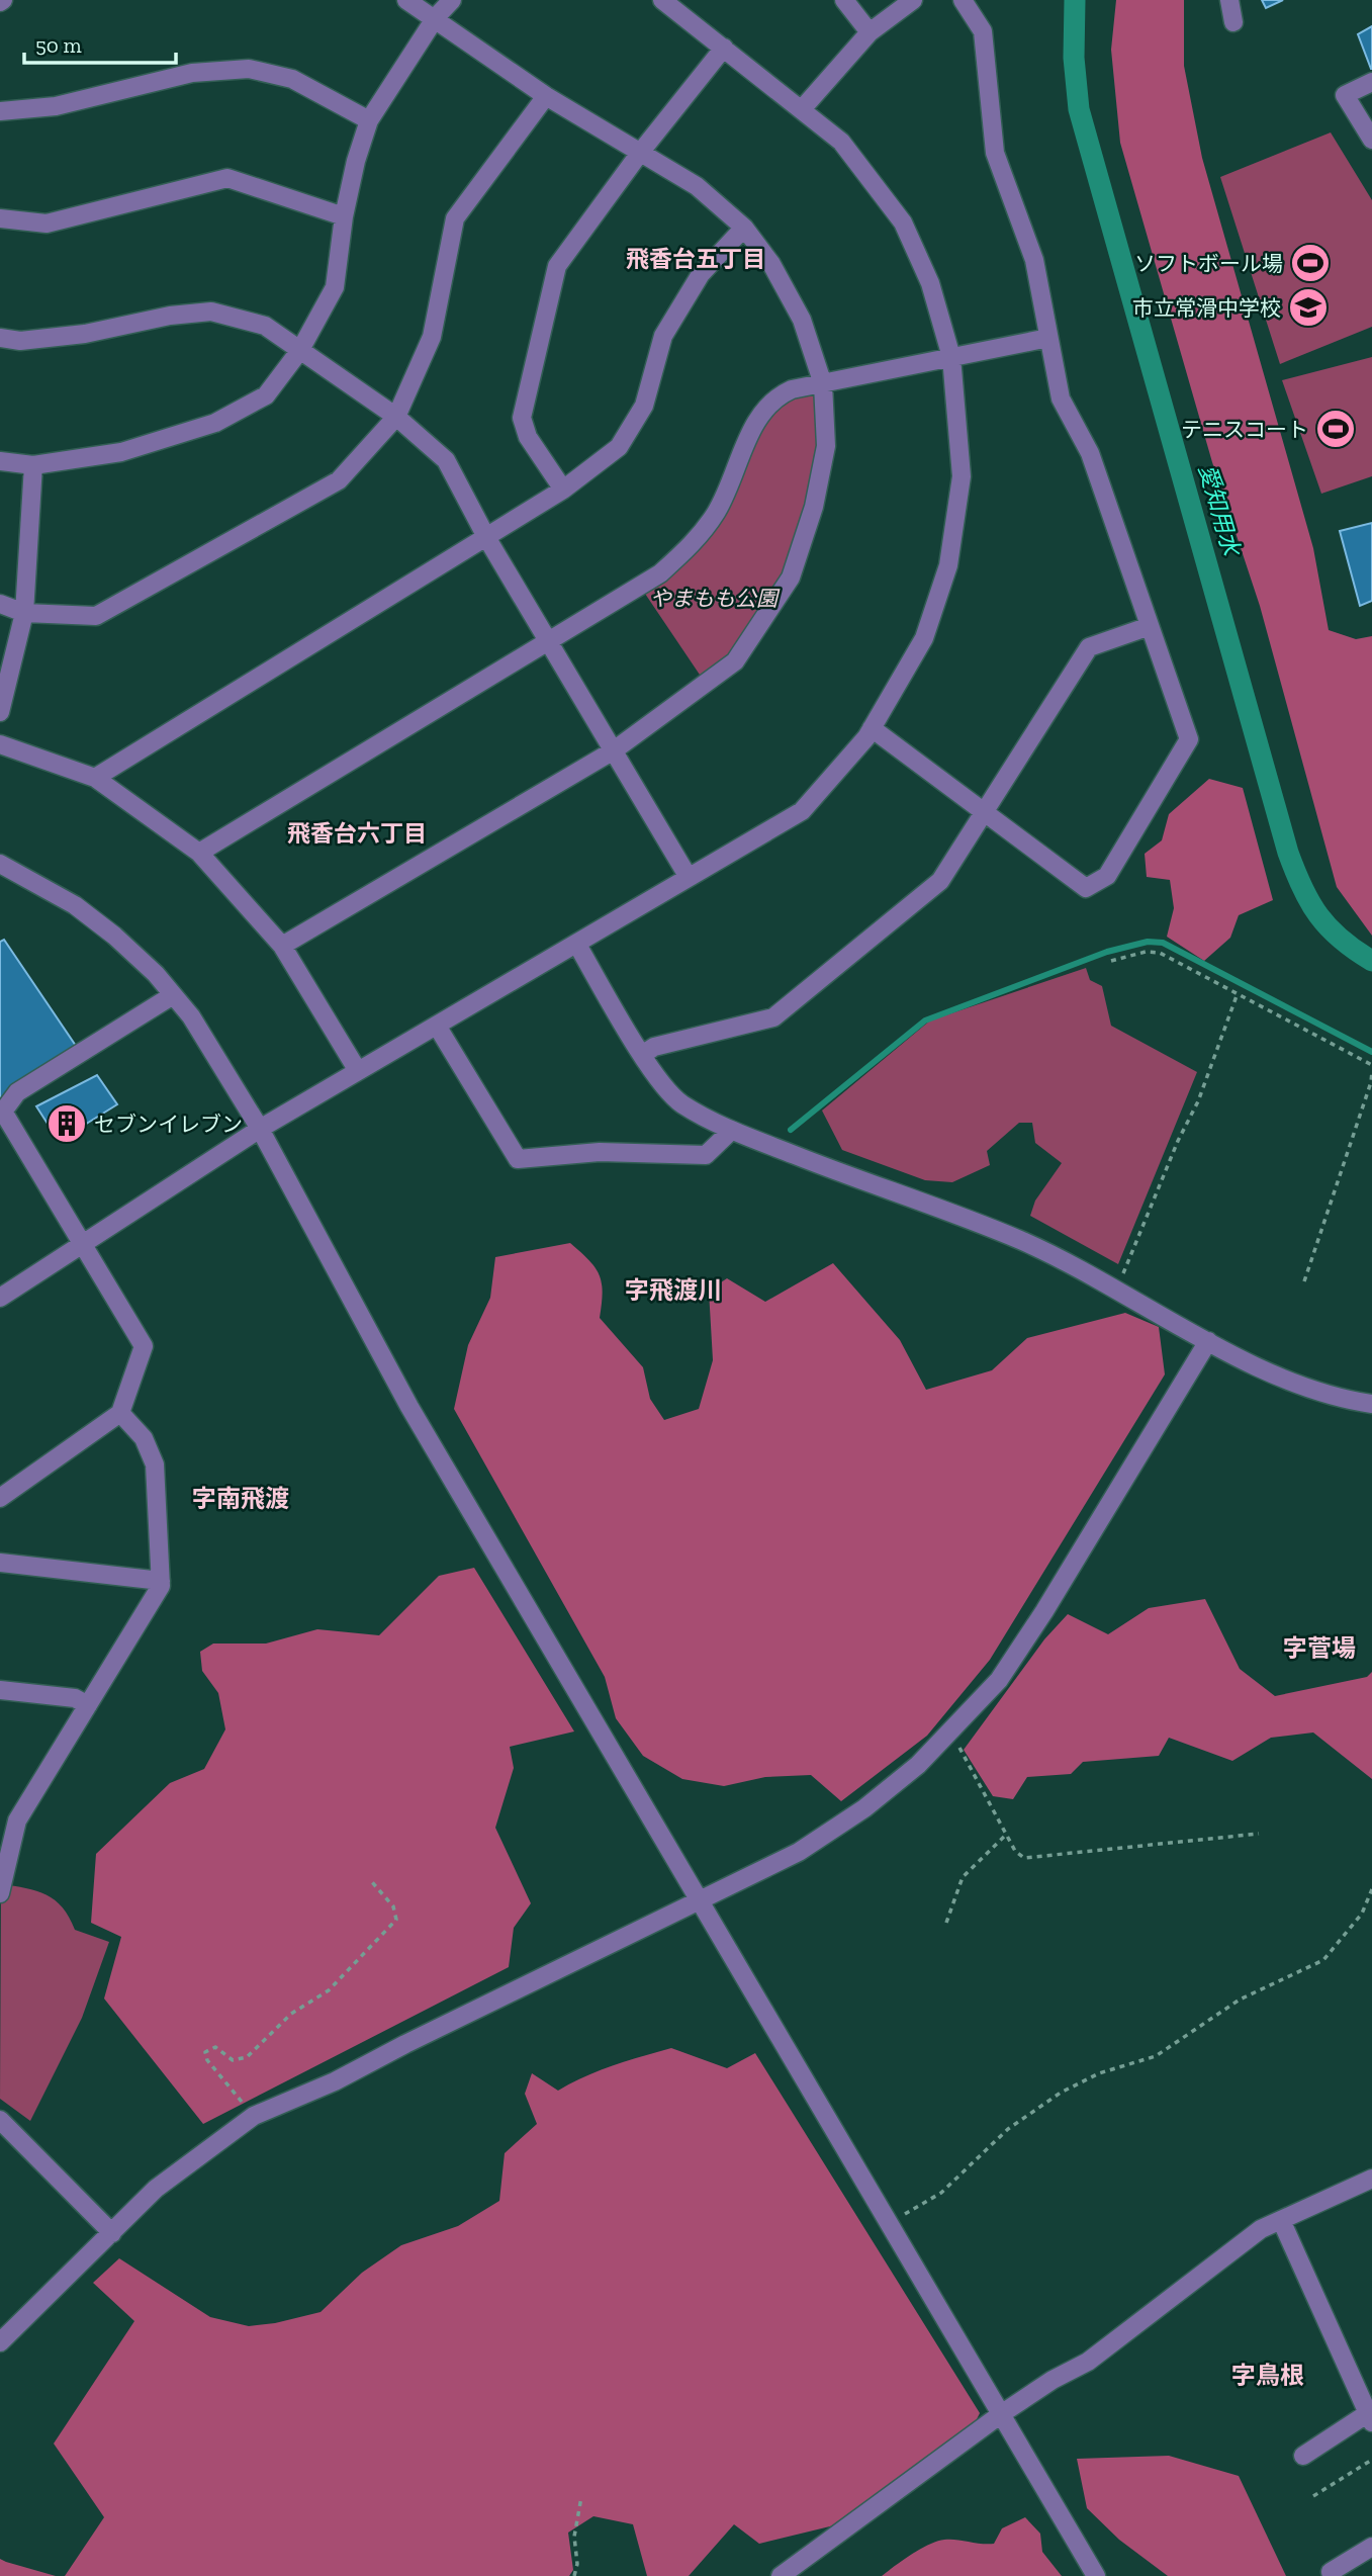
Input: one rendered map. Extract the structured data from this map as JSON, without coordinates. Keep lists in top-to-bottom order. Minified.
{"districts":["飛香台五丁目","飛香台六丁目","字飛渡川","字南飛渡","字菅場","字鳥根"],"water":["愛知用水"],"parks":["やまもも公園"],"places":{"sports":["ソフトボール場","テニスコート"],"school or university":["市立常滑中学校"],"building":["セブンイレブン"]},"scale_bar":"50 m"}
